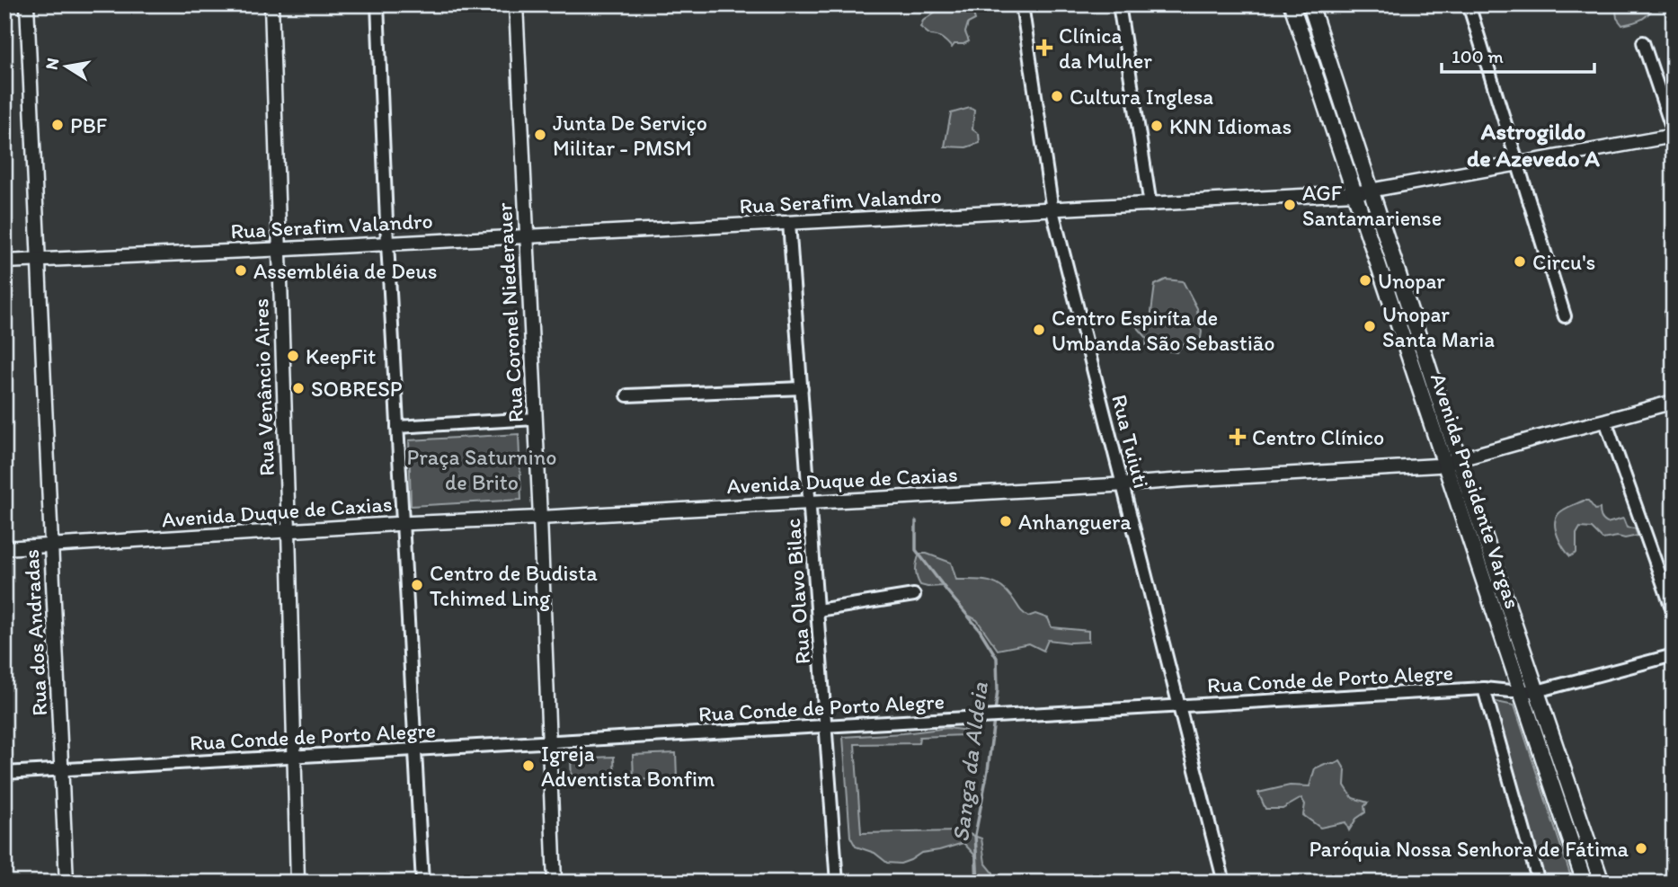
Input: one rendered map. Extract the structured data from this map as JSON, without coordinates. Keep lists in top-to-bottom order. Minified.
{"streets":{"main road":["Avenida Presidente Vargas"],"street":["Rua Serafim Valandro","Rua Coronel Niederauer","Rua Venâncio Aires","Rua Tuiuti","Avenida Duque de Caxias","Rua Olavo Bilac","Rua dos Andradas","Rua Conde de Porto Alegre"]},"crossings":[["Rua Serafim Valandro","Rua Coronel Niederauer"],["Rua Serafim Valandro","Rua Venâncio Aires"],["Rua Serafim Valandro","Rua Tuiuti"],["Rua Serafim Valandro","Avenida Presidente Vargas"],["Rua Serafim Valandro","Rua Olavo Bilac"],["Rua Serafim Valandro","Rua dos Andradas"],["Rua Coronel Niederauer","Avenida Duque de Caxias"],["Rua Coronel Niederauer","Rua Conde de Porto Alegre"],["Rua Venâncio Aires","Avenida Duque de Caxias"],["Rua Venâncio Aires","Rua Conde de Porto Alegre"],["Rua Tuiuti","Avenida Duque de Caxias"],["Rua Tuiuti","Rua Conde de Porto Alegre"],["Avenida Duque de Caxias","Avenida Presidente Vargas"],["Avenida Duque de Caxias","Rua Olavo Bilac"],["Avenida Duque de Caxias","Rua dos Andradas"],["Avenida Presidente Vargas","Rua Conde de Porto Alegre"],["Rua Olavo Bilac","Rua Conde de Porto Alegre"],["Rua dos Andradas","Rua Conde de Porto Alegre"]],"districts":["Astrogildo de Azevedo A"],"water":["Sanga da Aldeia"],"parks":["Praça Saturnino de Brito"],"places":{"health":["Clínica da Mulher","Centro Clínico"],"other":["Cultura Inglesa","PBF","KNN Idiomas","Junta De Serviço Militar - PMSM","AGF Santamariense","Circu's","Assembléia de Deus","Unopar","Unopar Santa Maria","Centro Espiríta de Umbanda São Sebastião","KeepFit","SOBRESP","Anhanguera","Centro de Budista Tchimed Ling","Igreja Adventista Bonfim","Paróquia Nossa Senhora de Fátima"]},"scale_bar":"100 m","north":"left"}
